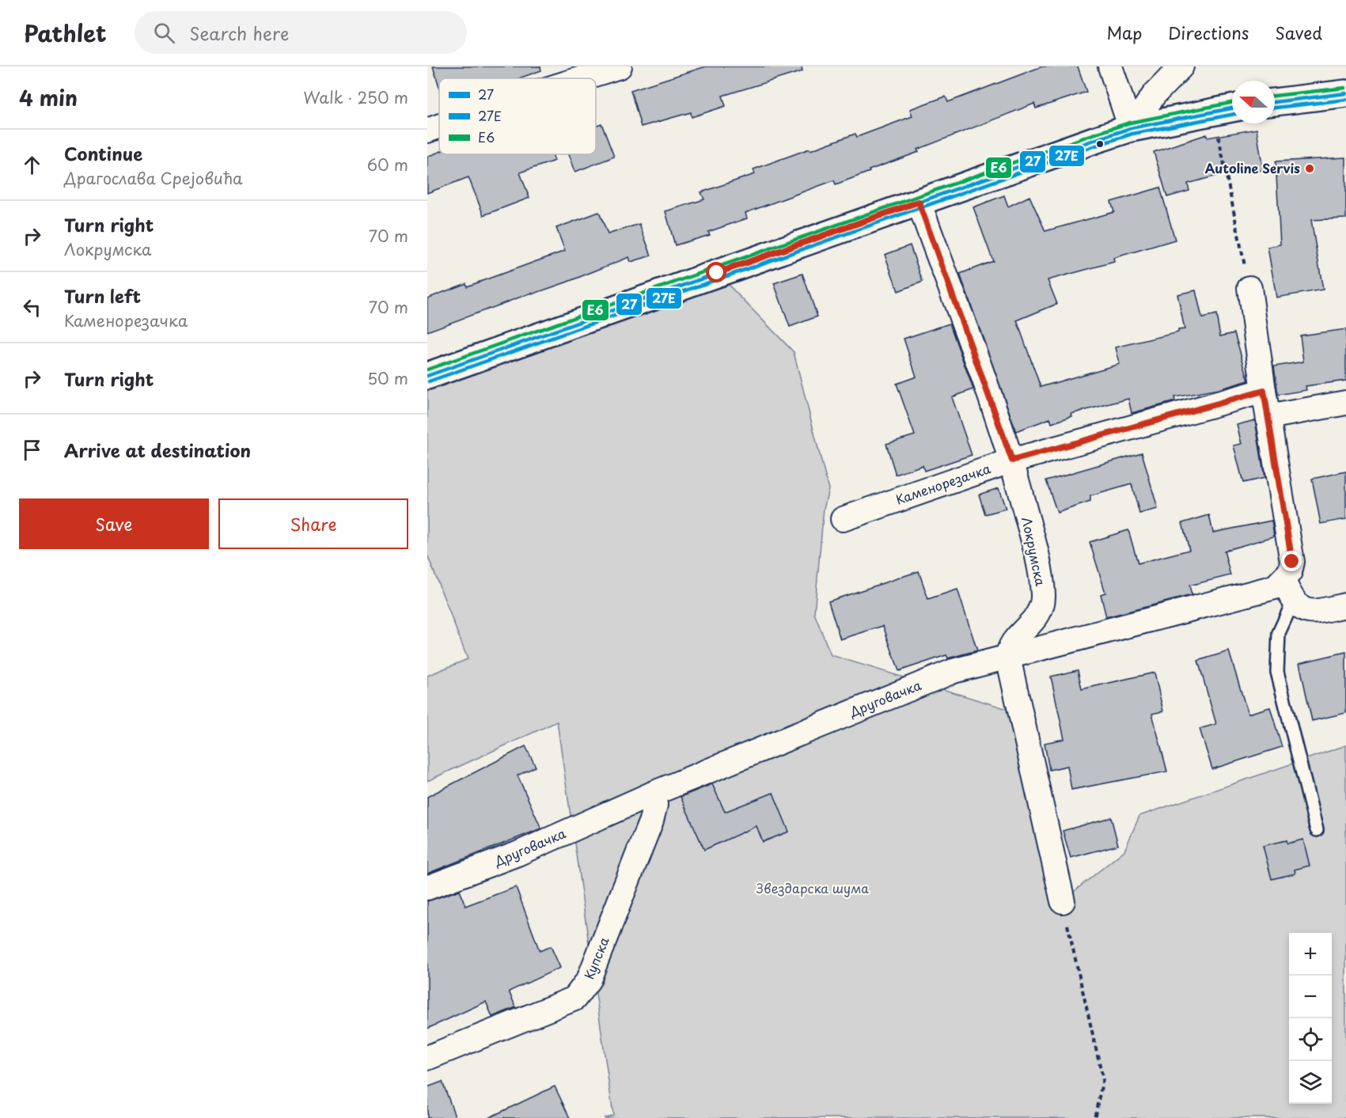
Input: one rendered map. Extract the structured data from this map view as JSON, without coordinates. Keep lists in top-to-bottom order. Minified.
{"streets":{"street":["Каменорезачка","Локрумска","Друговачка","Купска"]},"crossings":[["Каменорезачка","Локрумска"],["Локрумска","Друговачка"],["Друговачка","Купска"]],"parks":["Звездарска шума"],"places":["Autoline Servis"],"lines":["transit line E6","transit line 27","transit line 27E"],"legend":["27","27E","E6"],"north":"left","page":{"header":"Pathlet","search":"Search here","nav":["Map","Directions","Saved"],"heading":["4 min","Walk · 250 m"],"list":[["Continue","Драгослава Срејовића","60 m"],["Turn right","Локрумска","70 m"],["Turn left","Каменорезачка","70 m"],["Turn right","50 m"],"Arrive at destination"],"buttons":["Save","Share"],"map_buttons":["+","−"]}}
